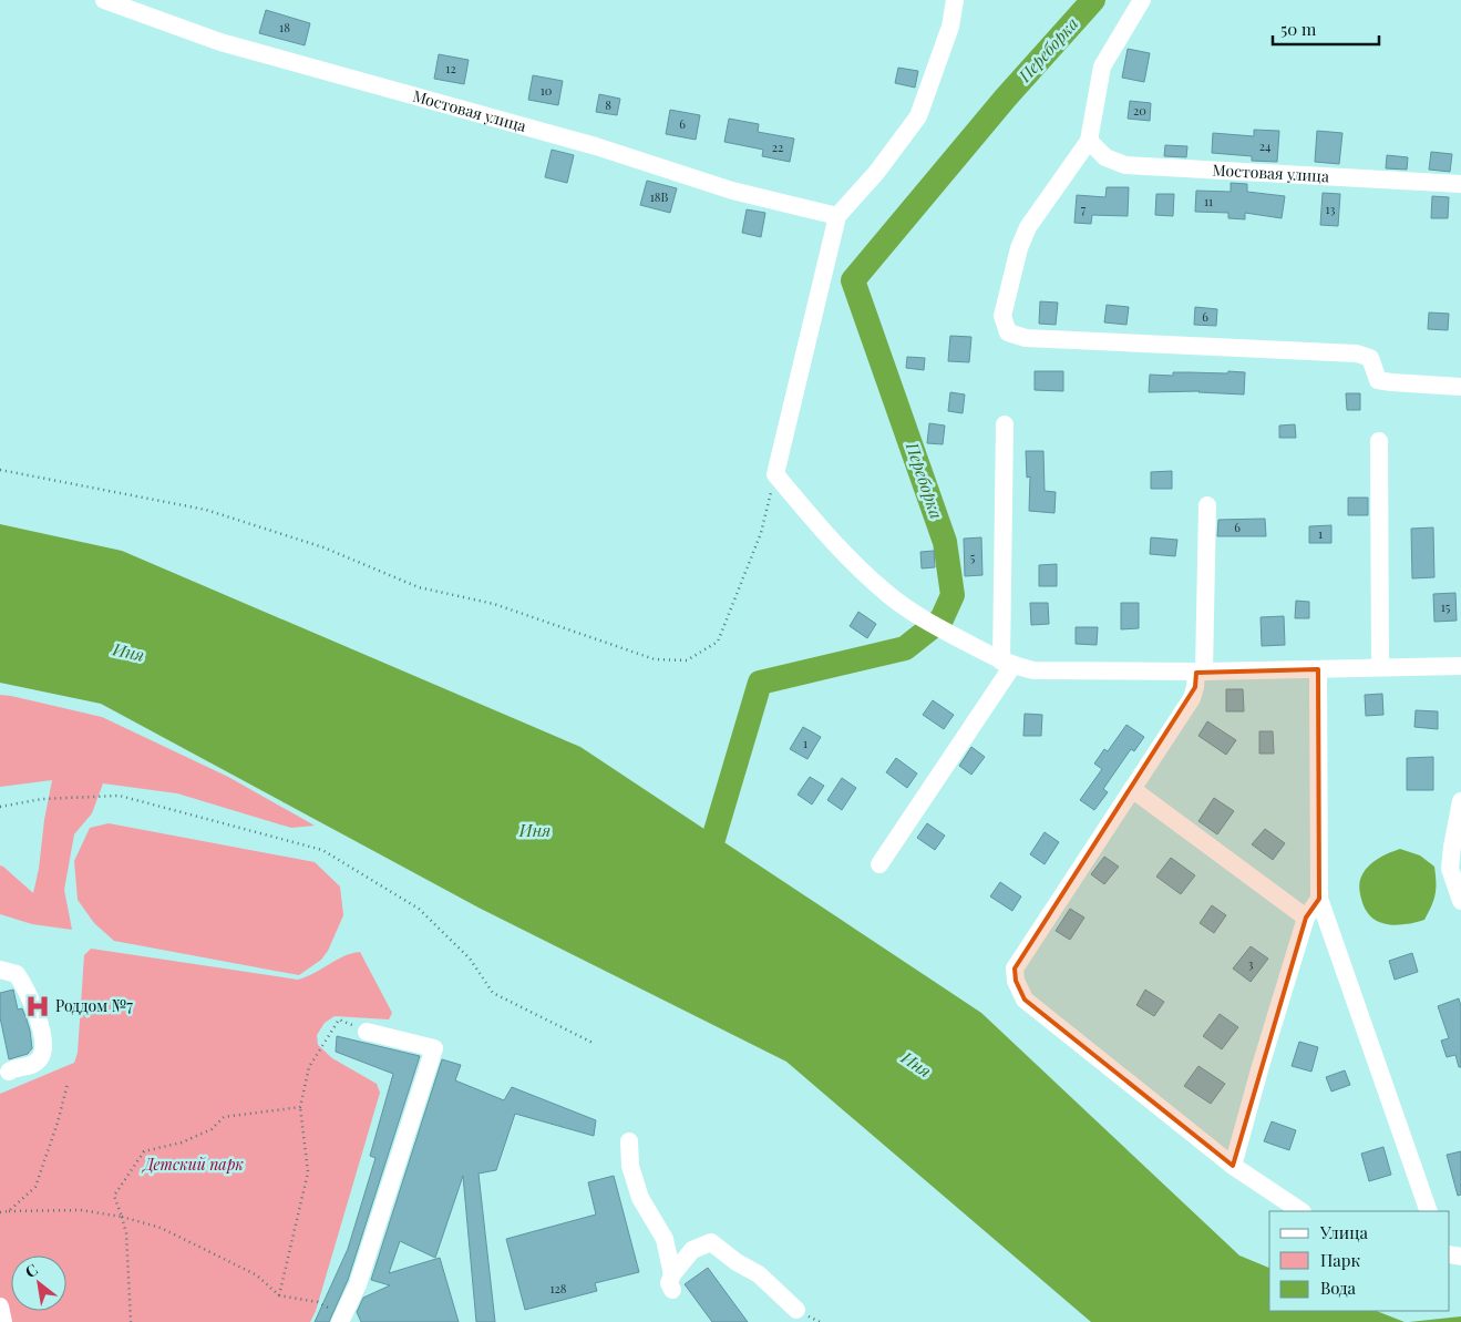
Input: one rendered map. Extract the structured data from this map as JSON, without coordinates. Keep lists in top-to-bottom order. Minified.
{"streets":{"street":["Мостовая улица"]},"water":["Переборка","Иня"],"parks":["Детский парк"],"places":{"hospital":["Роддом №7"]},"house_numbers":["18","12","10","8","20","6","24","22","18В","11","7","13","6","6","1","5","15","1","3","128"],"legend":["Улица","Парк","Вода"],"scale_bar":"50 m","north":"top left"}
